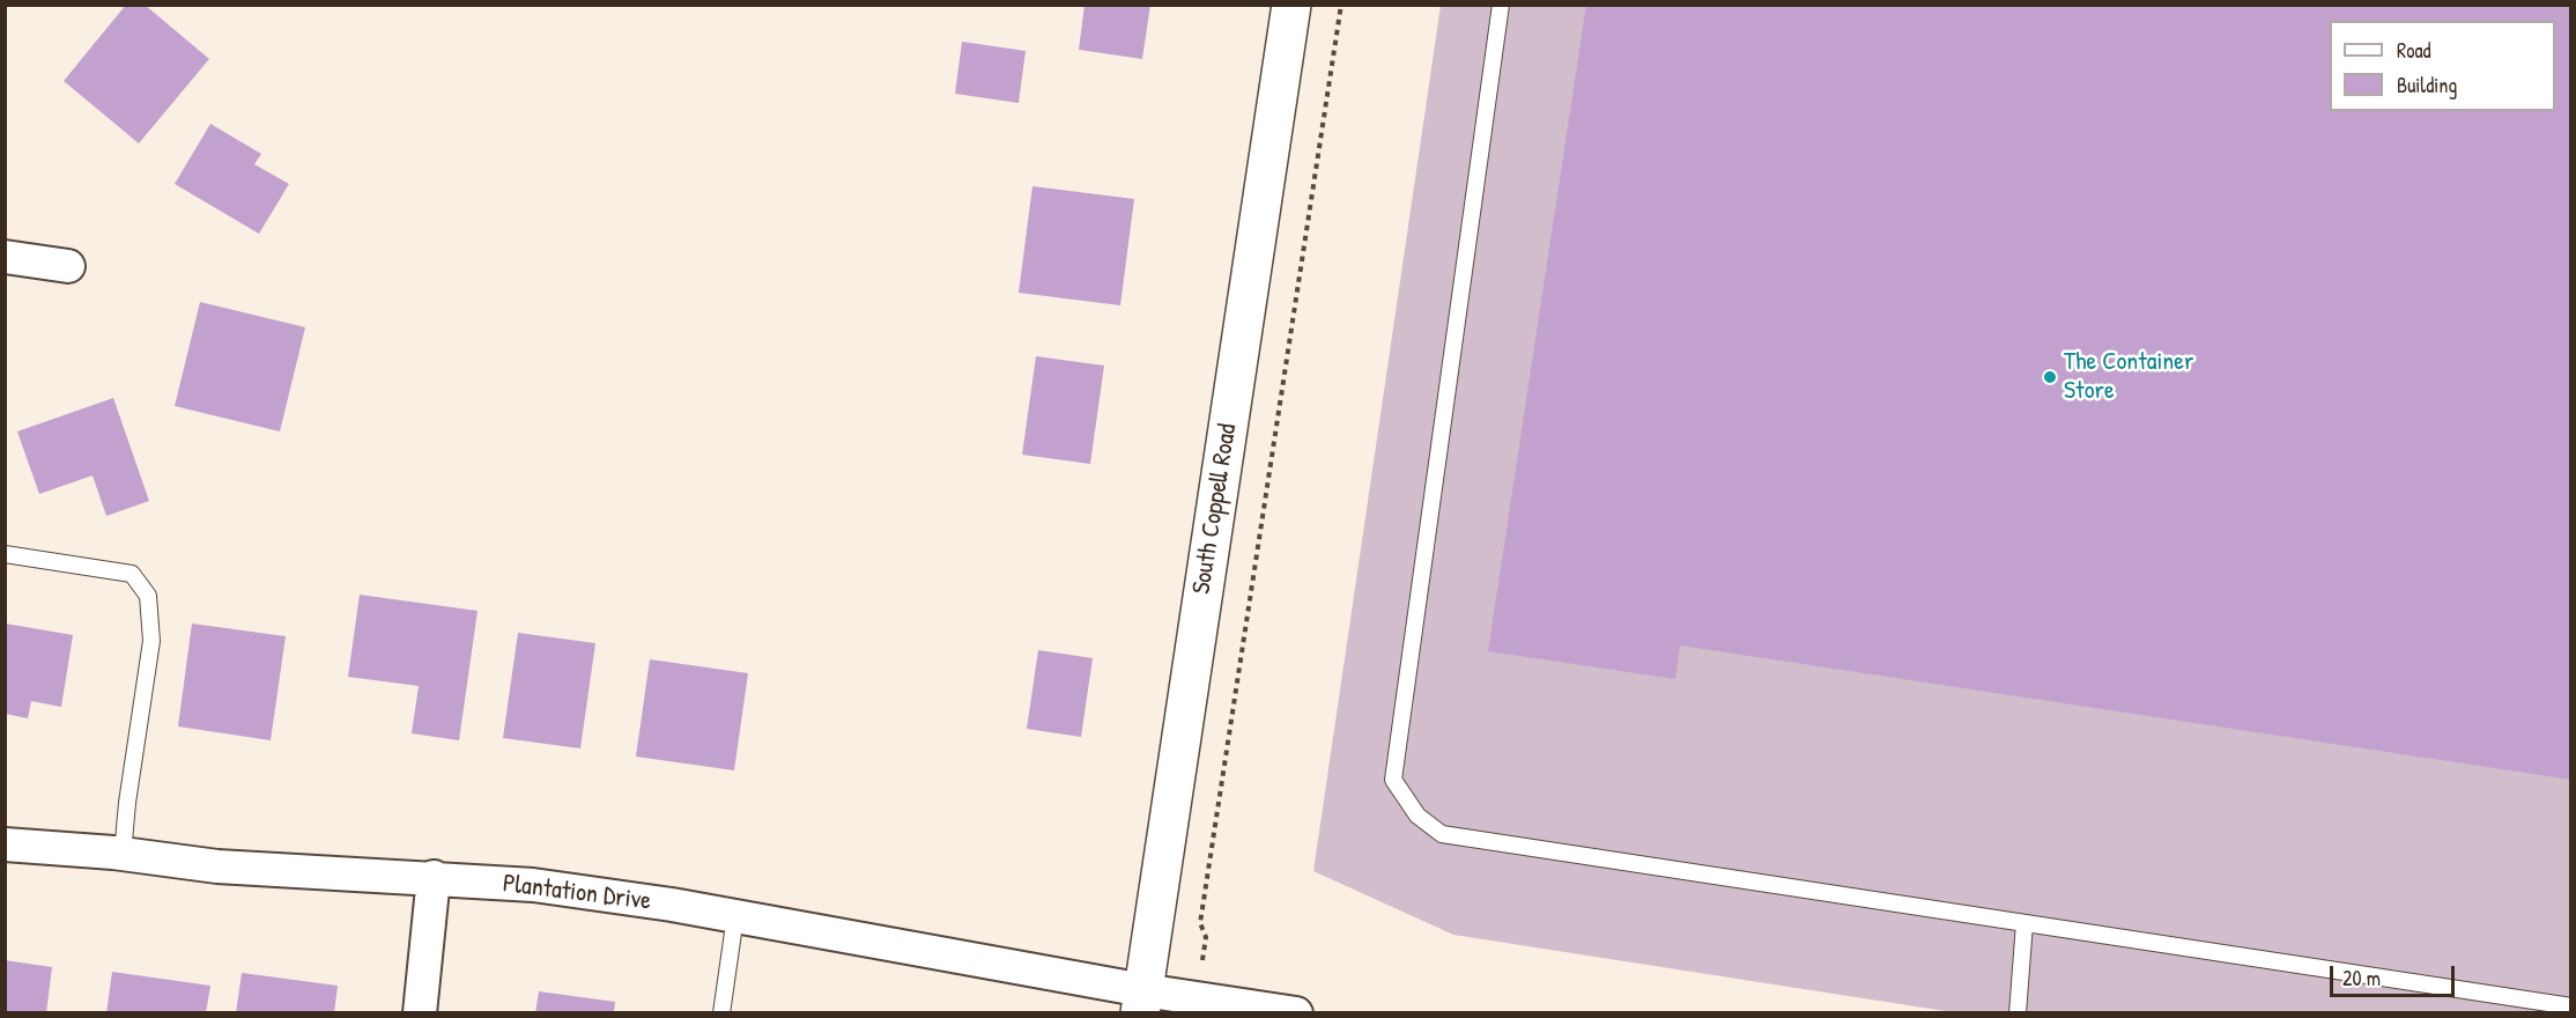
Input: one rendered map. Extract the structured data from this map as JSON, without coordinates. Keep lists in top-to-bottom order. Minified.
{"streets":{"street":["South Coppell Road","Plantation Drive"]},"crossings":[["South Coppell Road","Plantation Drive"]],"places":["The Container Store"],"legend":["Road","Building"],"scale_bar":"20 m"}
